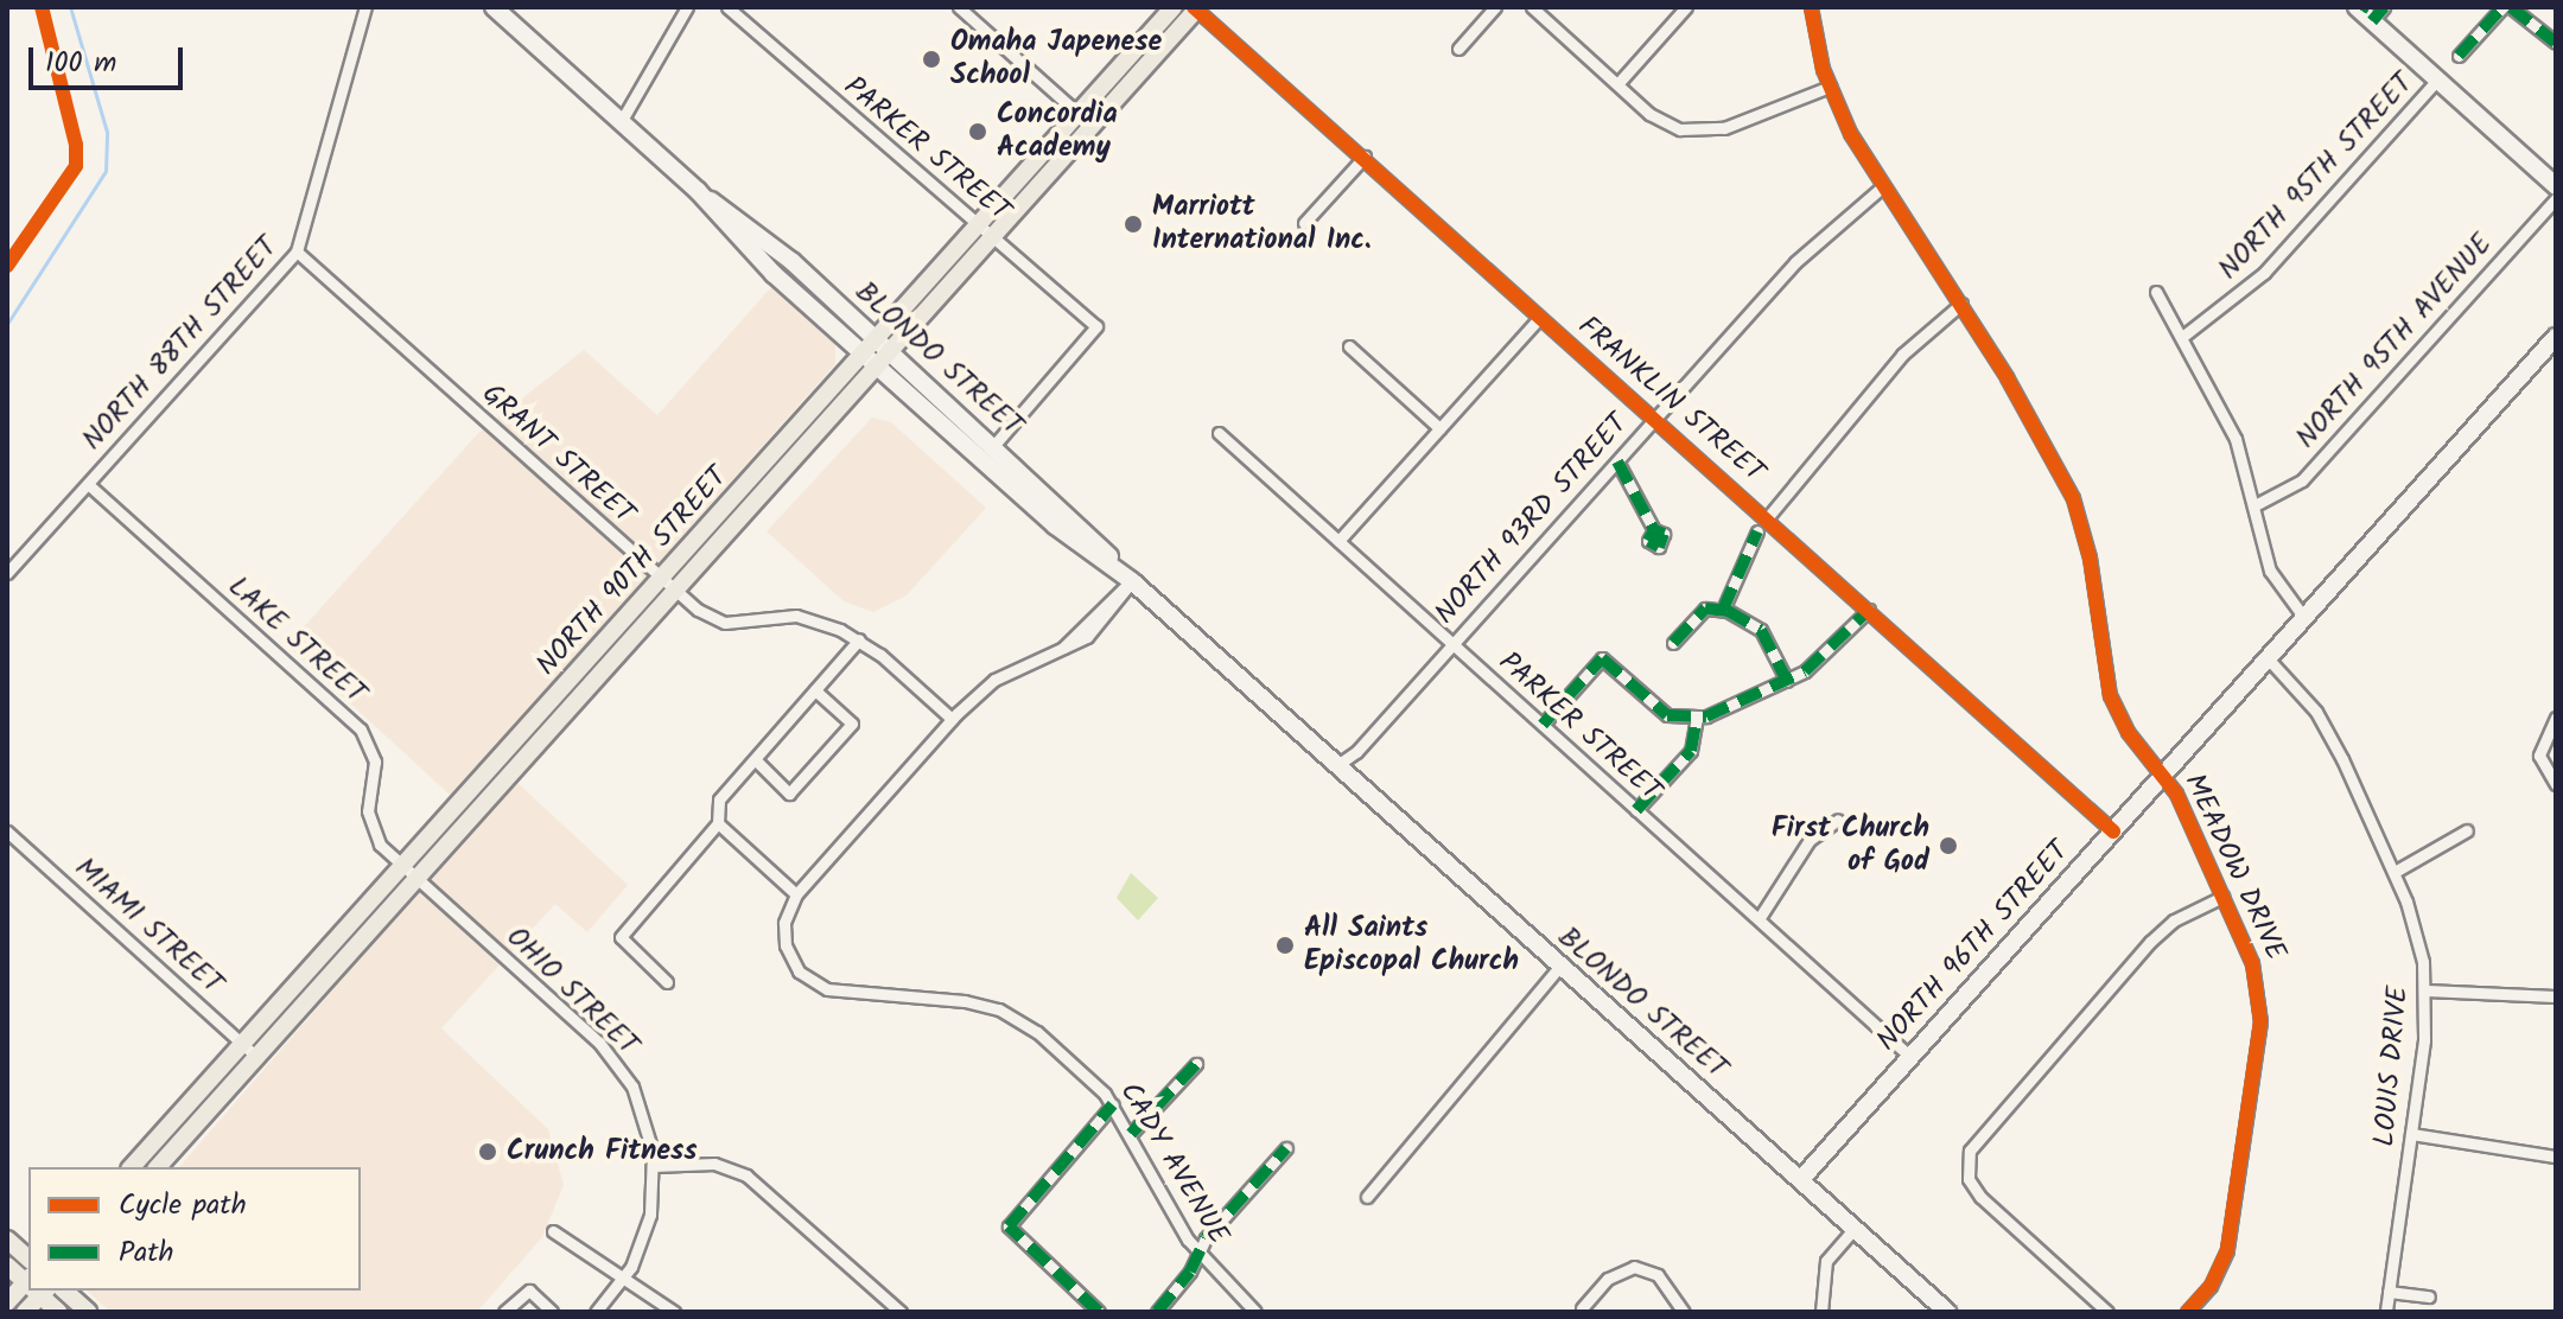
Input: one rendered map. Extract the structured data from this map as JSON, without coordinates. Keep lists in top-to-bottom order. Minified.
{"streets":{"main road":["BLONDO STREET","NORTH 90TH STREET","NORTH 96TH STREET"],"street":["PARKER STREET","NORTH 95TH STREET","NORTH 95TH AVENUE","NORTH 88TH STREET","FRANKLIN STREET","GRANT STREET","NORTH 93RD STREET","LAKE STREET","MEADOW DRIVE","MIAMI STREET","OHIO STREET","LOUIS DRIVE","CADY AVENUE"]},"crossings":[["PARKER STREET","BLONDO STREET"],["PARKER STREET","NORTH 93RD STREET"],["PARKER STREET","NORTH 90TH STREET"],["PARKER STREET","NORTH 96TH STREET"],["NORTH 88TH STREET","GRANT STREET"],["NORTH 88TH STREET","LAKE STREET"],["BLONDO STREET","NORTH 93RD STREET"],["BLONDO STREET","NORTH 90TH STREET"],["BLONDO STREET","NORTH 96TH STREET"],["FRANKLIN STREET","NORTH 93RD STREET"],["FRANKLIN STREET","NORTH 90TH STREET"],["FRANKLIN STREET","NORTH 96TH STREET"],["GRANT STREET","NORTH 90TH STREET"],["NORTH 93RD STREET","MEADOW DRIVE"],["NORTH 90TH STREET","LAKE STREET"],["NORTH 90TH STREET","MIAMI STREET"],["NORTH 90TH STREET","OHIO STREET"],["LAKE STREET","OHIO STREET"],["MEADOW DRIVE","NORTH 96TH STREET"],["NORTH 96TH STREET","LOUIS DRIVE"]],"places":["Omaha Japenese School","Concordia Academy","Marriott International Inc.","First Church of God","All Saints Episcopal Church","Crunch Fitness"],"legend":["Cycle path","Path"],"scale_bar":"100 m"}
